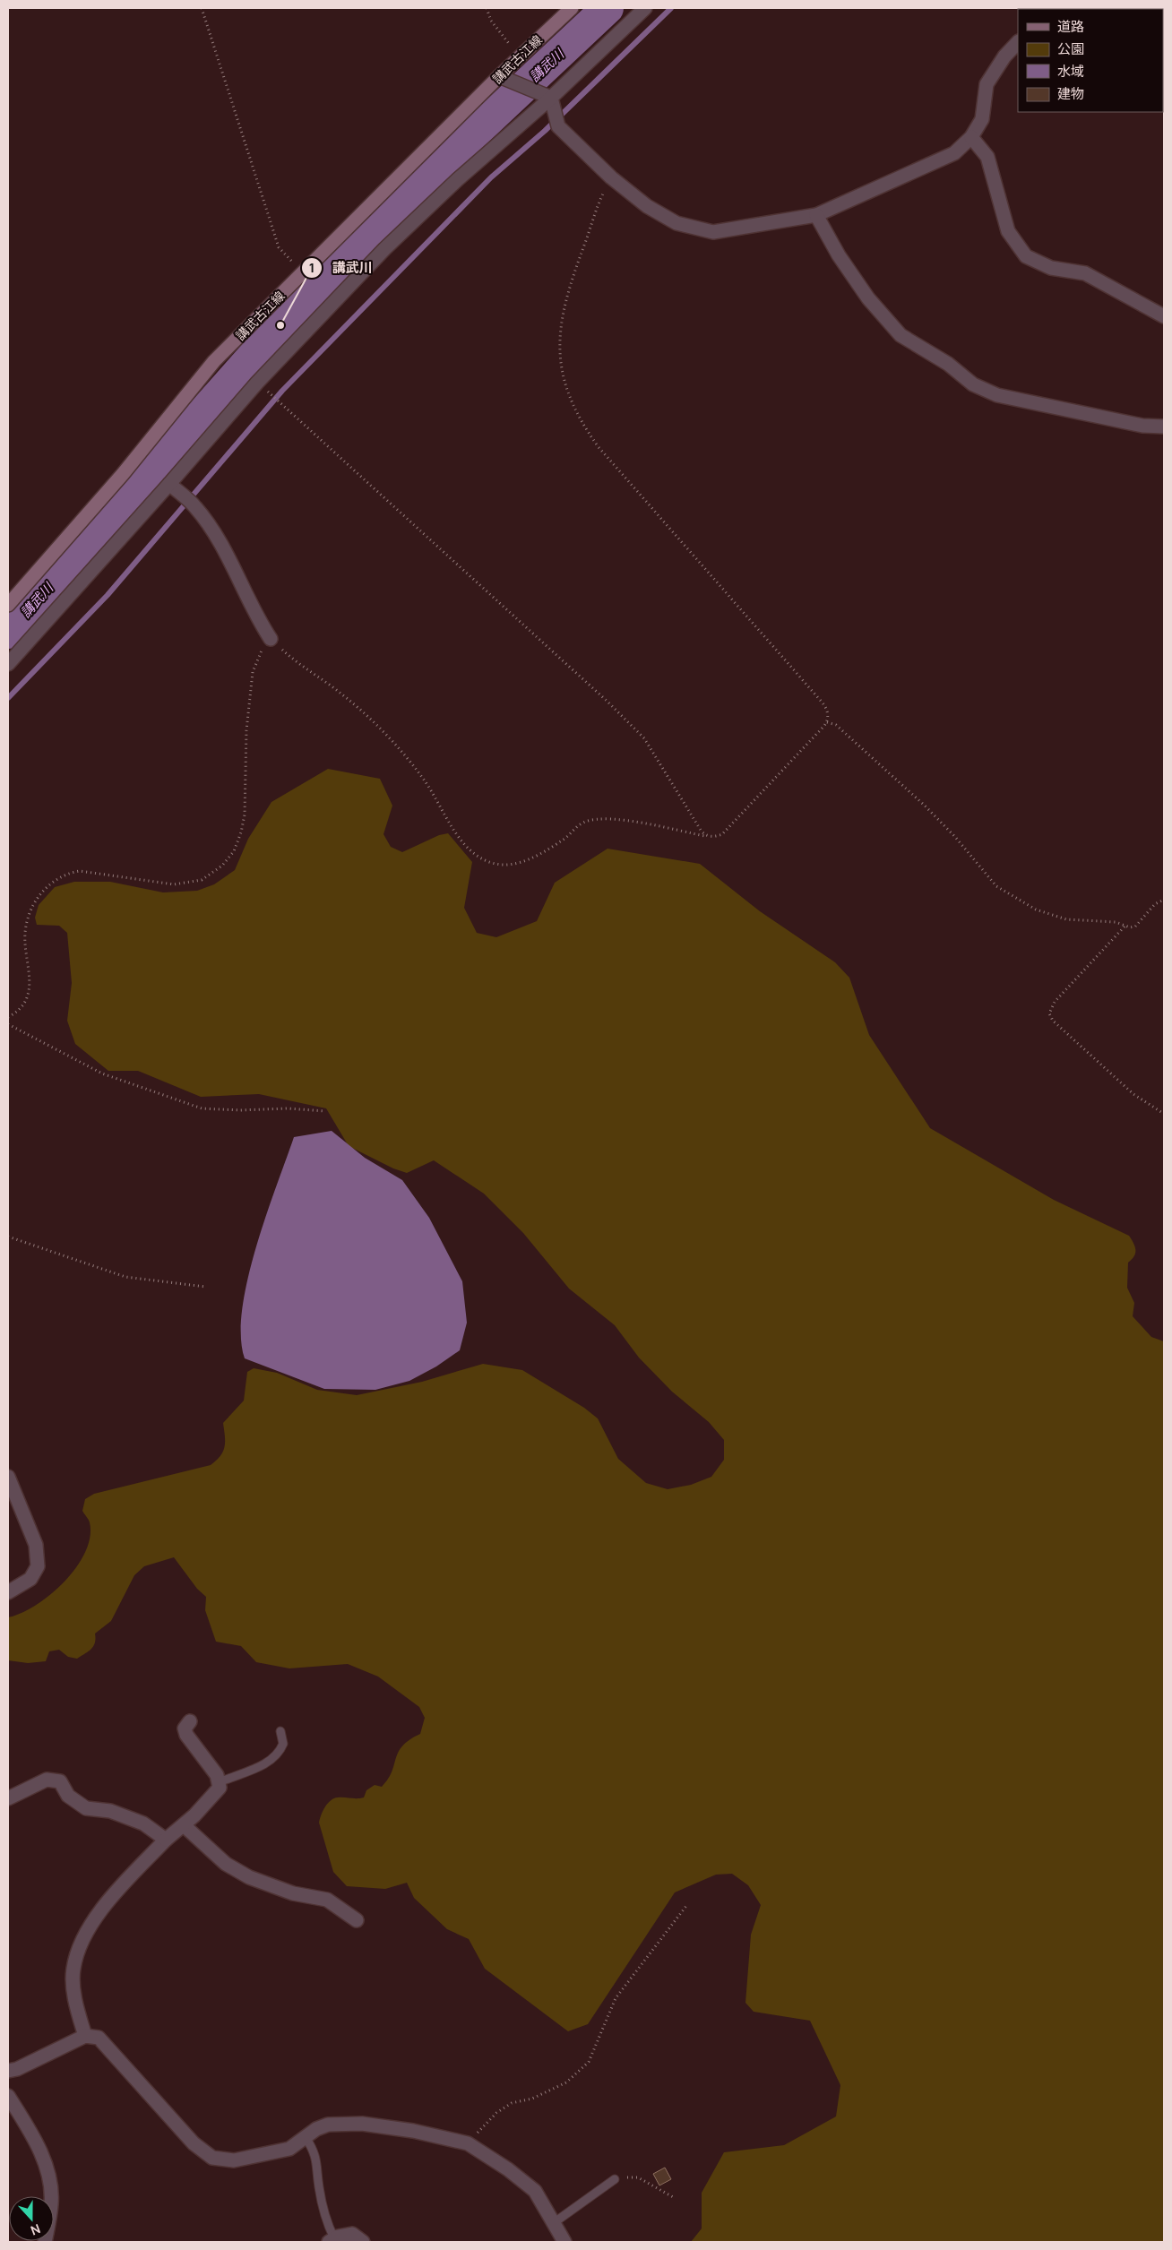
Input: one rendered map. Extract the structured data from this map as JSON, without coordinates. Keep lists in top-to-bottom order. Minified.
{"streets":{"main road":["講武古江線"]},"water":["講武川"],"places":["講武川"],"legend":["道路","公園","水域","建物"],"north":"bottom"}
